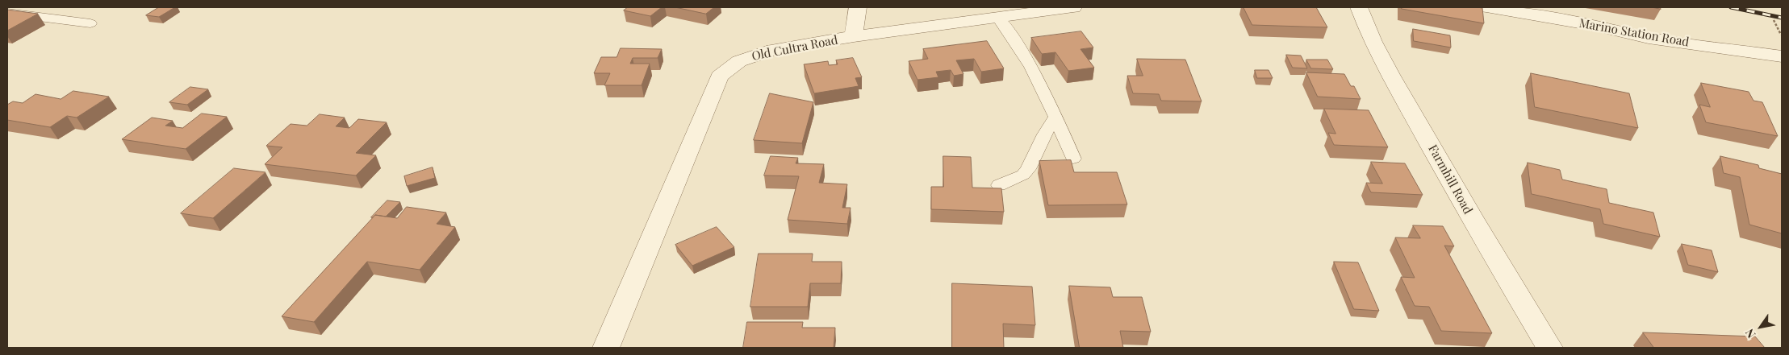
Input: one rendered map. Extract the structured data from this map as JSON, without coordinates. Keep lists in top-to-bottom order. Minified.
{"streets":{"street":["Marino Station Road","Old Cultra Road","Farmhill Road"]},"north":"bottom left"}
